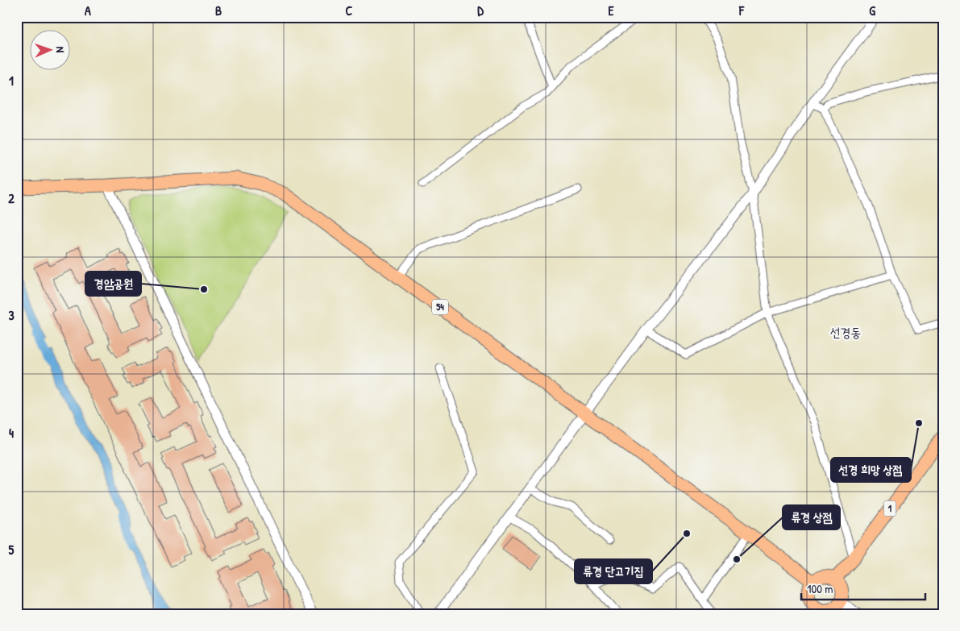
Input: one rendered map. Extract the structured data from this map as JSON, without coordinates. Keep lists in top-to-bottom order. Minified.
{"streets":{"main road":["54","1"]},"crossings":[["54","1"]],"districts":["선경동"],"places":["경암공원","선경 희망 상점","류경 단고기집","류경 상점"],"scale_bar":"100 m","north":"right","grid":{"columns":["A","B","C","D","E","F","G"],"rows":["1","2","3","4","5"]}}
